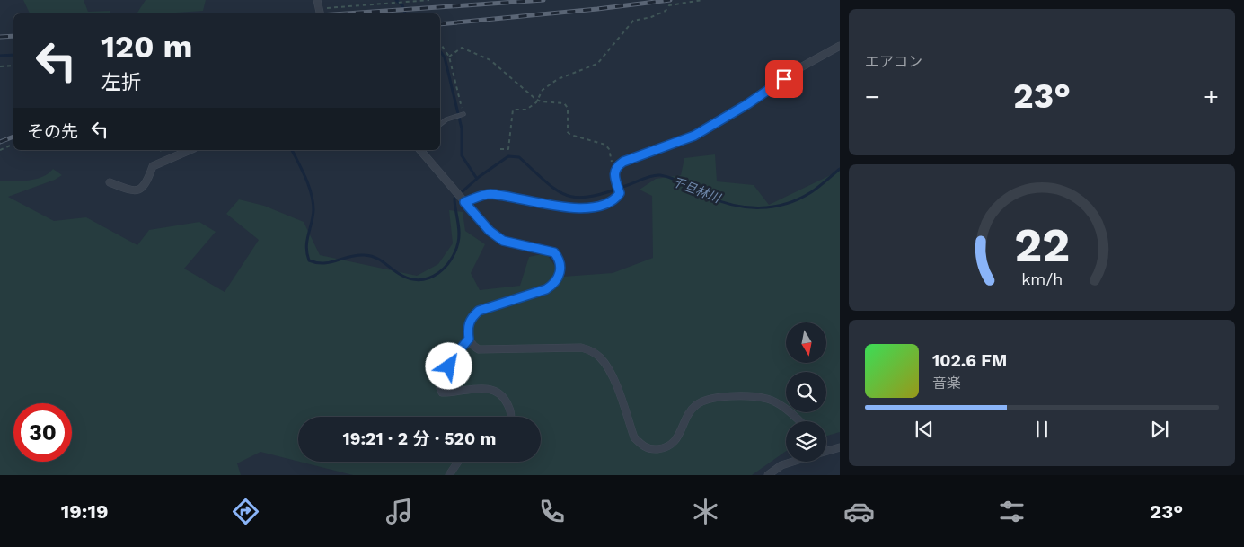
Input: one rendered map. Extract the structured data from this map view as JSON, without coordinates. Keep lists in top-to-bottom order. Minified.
{"water":["千旦林川"],"north":"bottom","page":{"tile":"エアコン","turn":["120 m","左折"],"heat":["−","23°","+"],"then":"その先","song":["102.6 FM","音楽"],"limit":"30","trip":"19:21 · 2 分 · 520 m","tabs":["19:19","23°"],"gauge":["22","km/h"]}}
